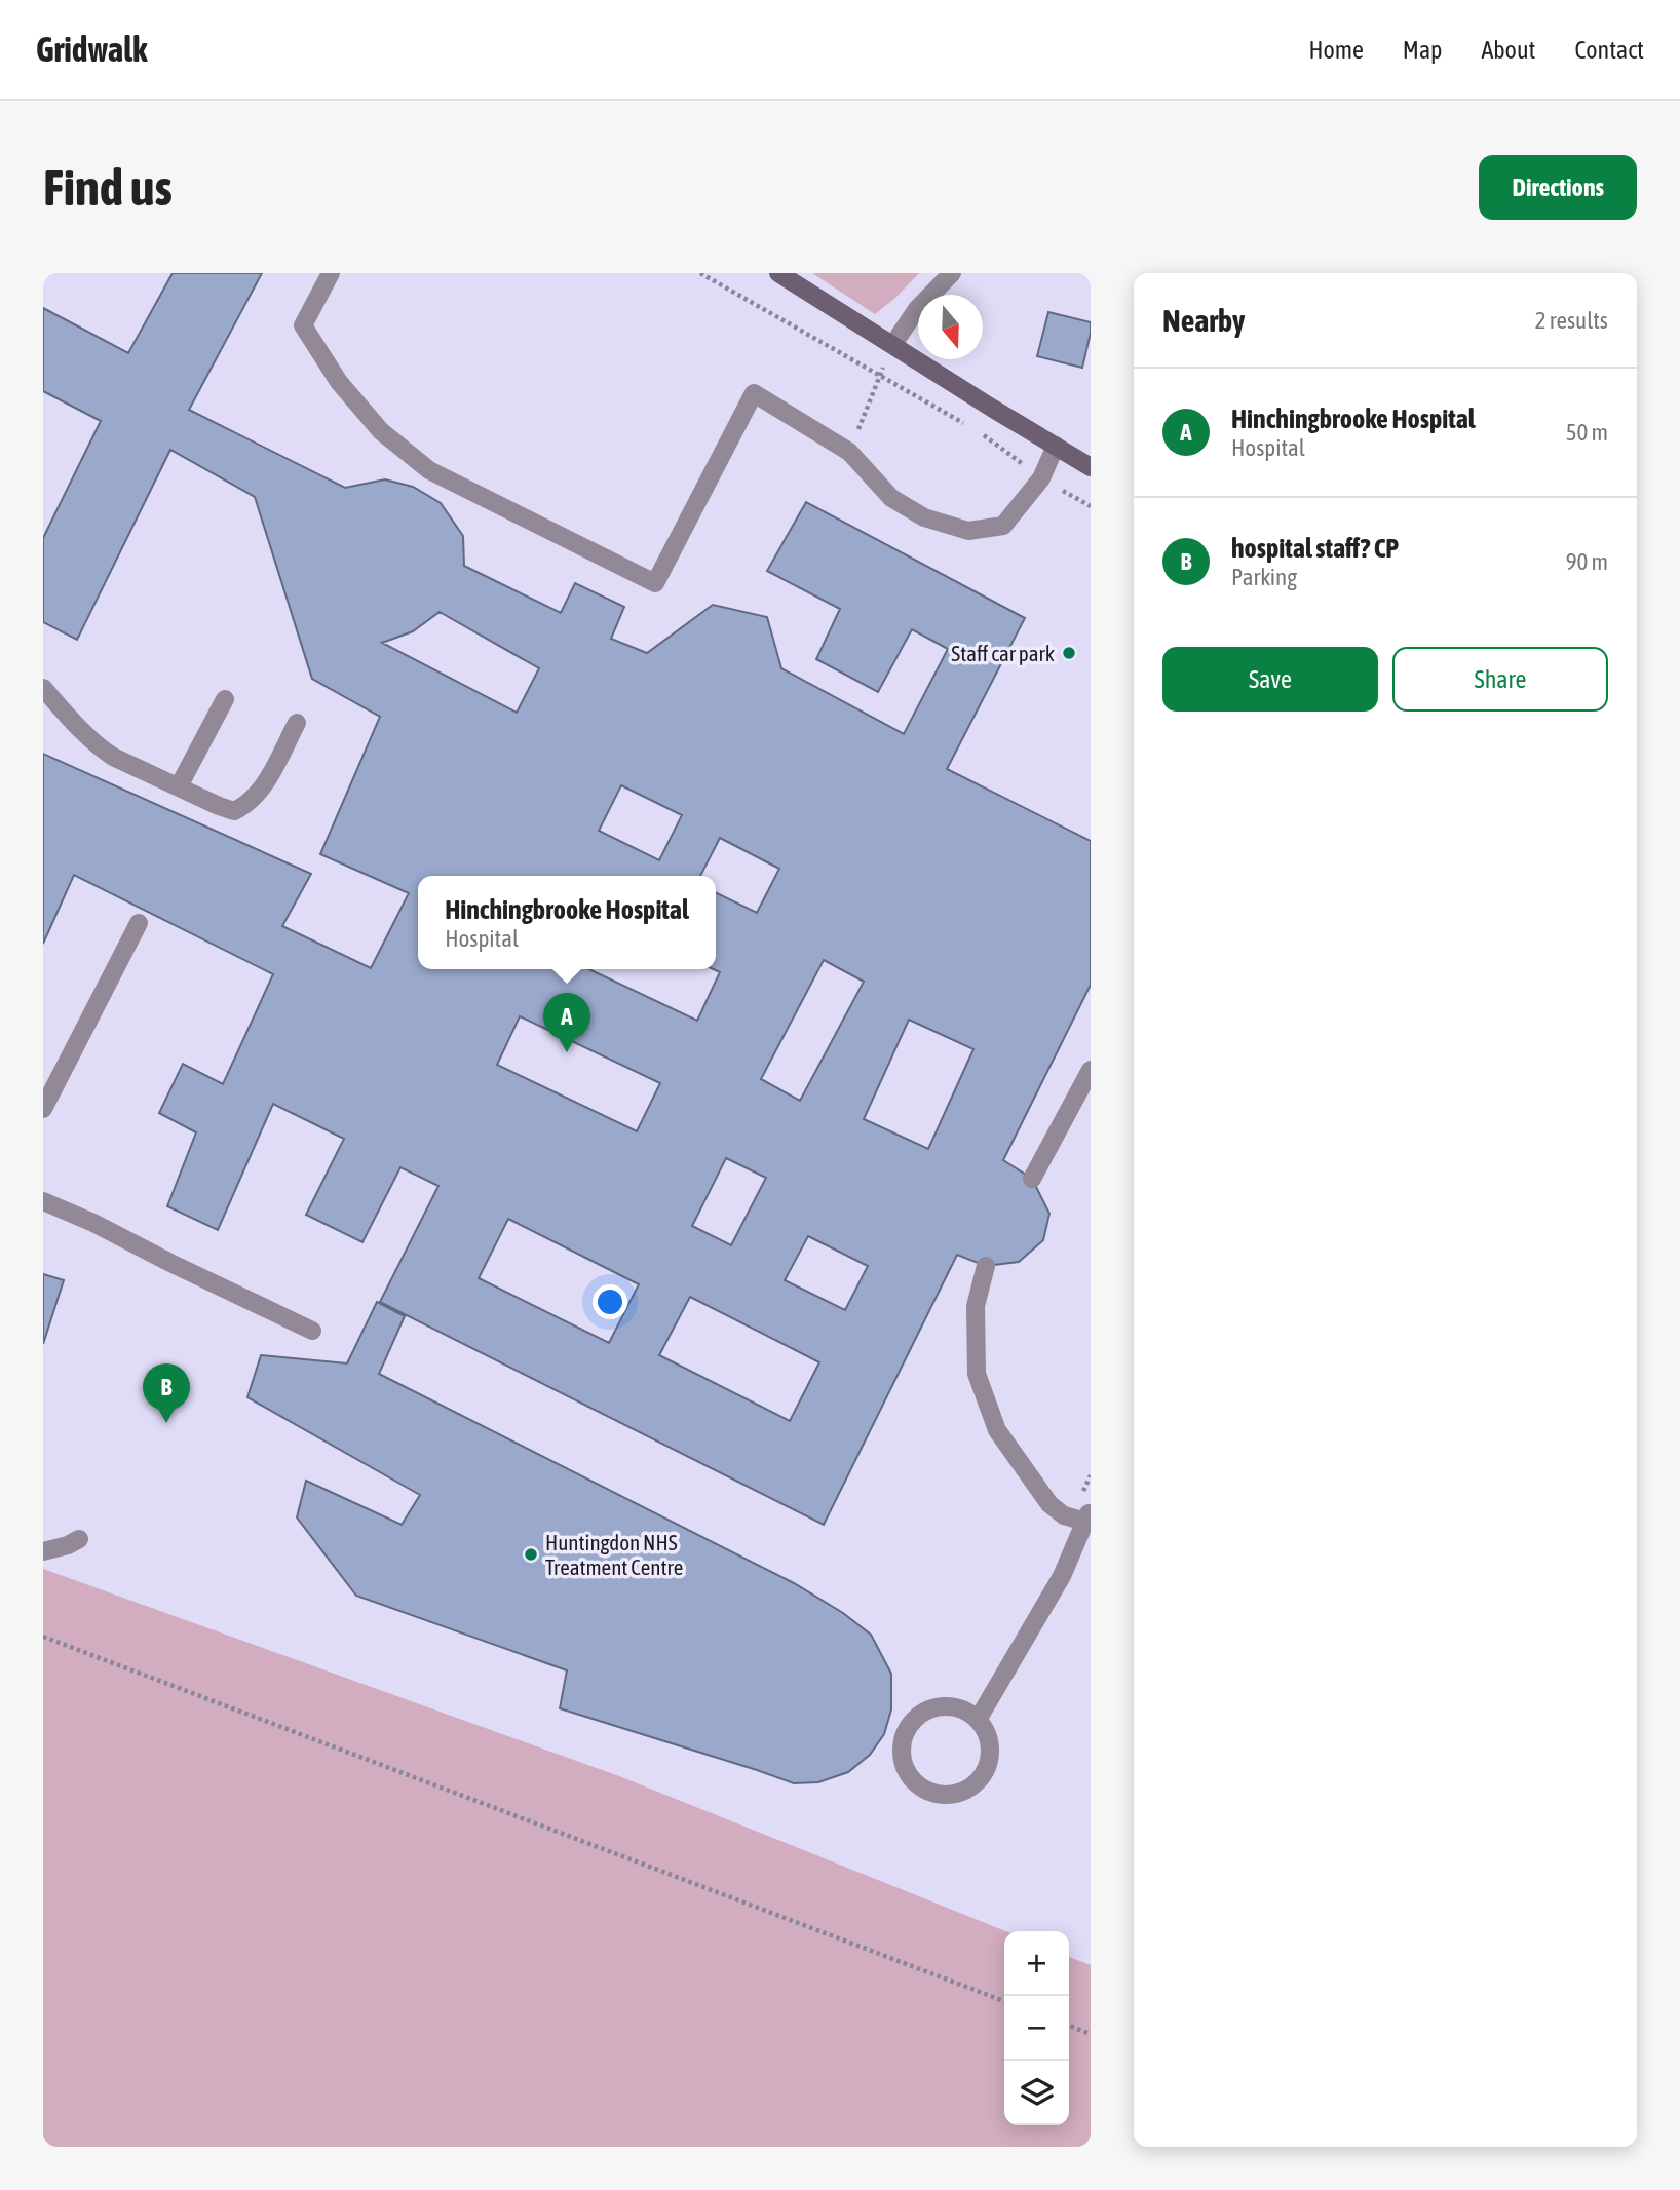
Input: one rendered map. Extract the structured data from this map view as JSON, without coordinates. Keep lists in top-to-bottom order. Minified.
{"places":["Staff car park","Huntingdon NHS Treatment Centre"],"north":"bottom","page":{"header":"Gridwalk","nav":["Home","Map","About","Contact"],"buttons":["Directions",["Save","Share"]],"title":"Find us","heading":["Nearby","2 results"],"list":[{"mark":"A","name":"Hinchingbrooke Hospital","note":"Hospital","value":"50 m"},{"mark":"B","name":"hospital staff? CP","note":"Parking","value":"90 m"}],"popup":["Hinchingbrooke Hospital","Hospital"],"pins":["A","B"],"map_buttons":["+","−"]}}
